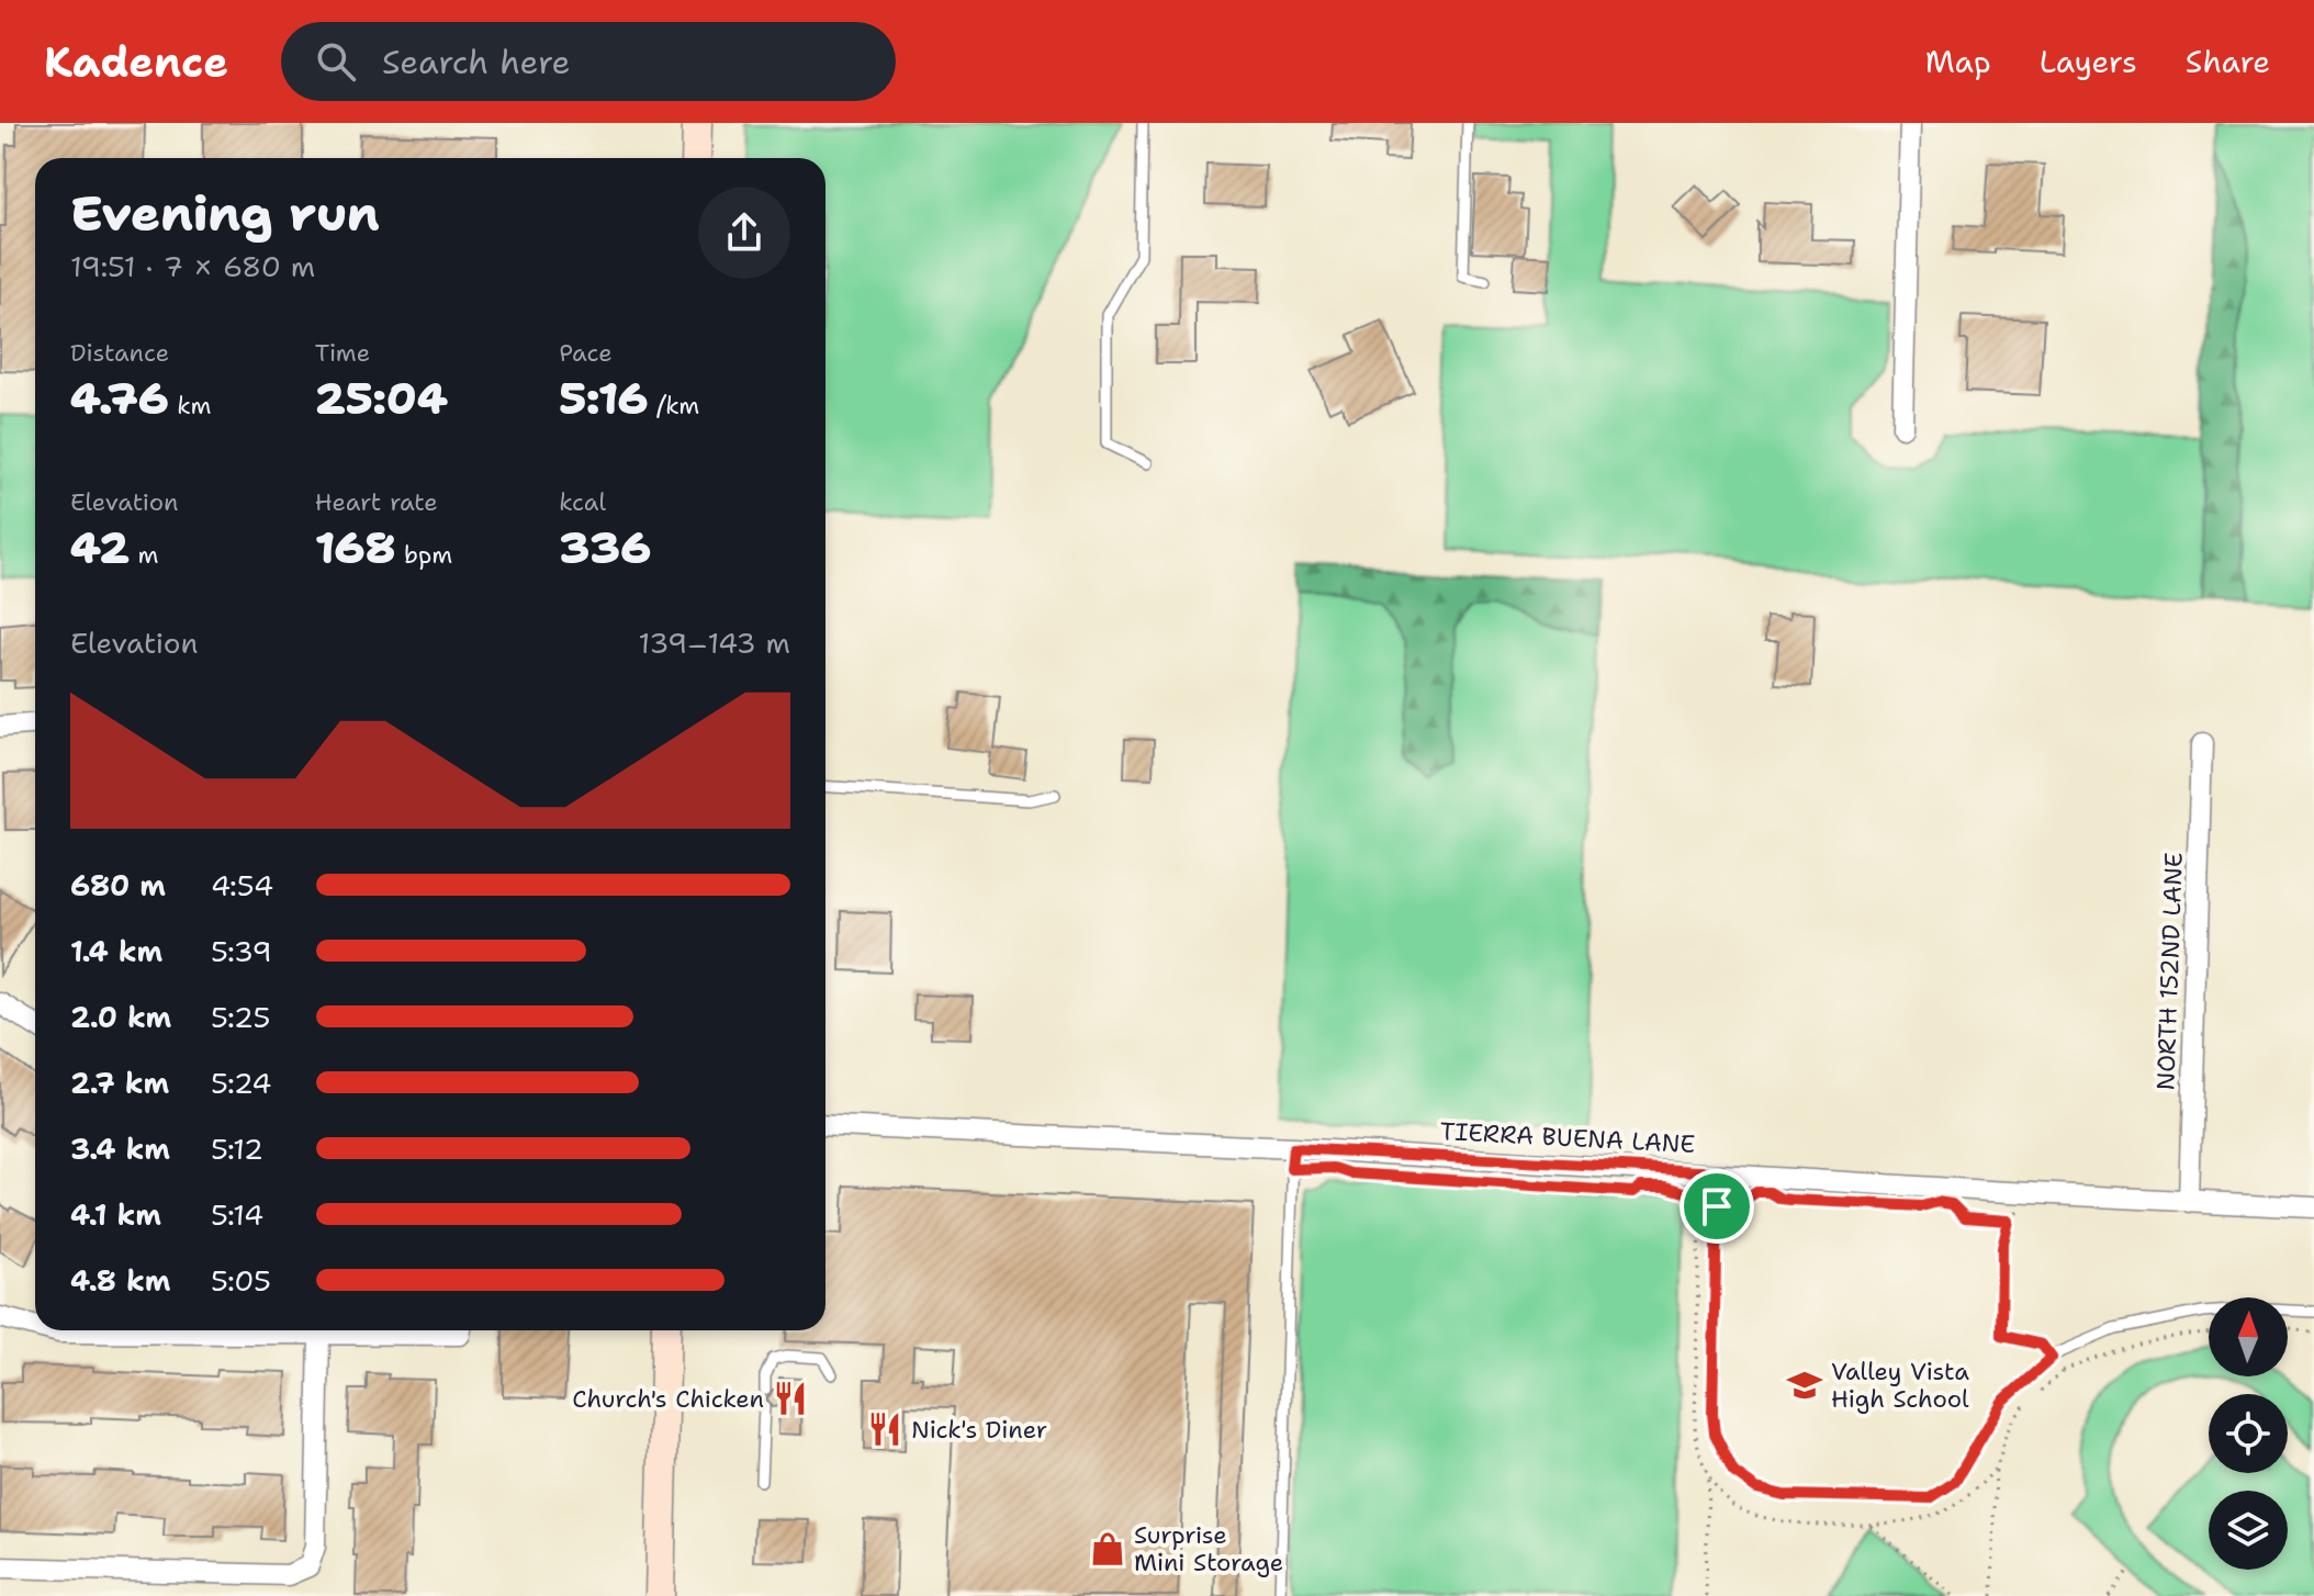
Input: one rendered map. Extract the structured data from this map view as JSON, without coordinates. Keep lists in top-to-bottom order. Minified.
{"streets":{"street":["NORTH 152ND LANE","TIERRA BUENA LANE"]},"crossings":[["NORTH 152ND LANE","TIERRA BUENA LANE"]],"places":{"school or university":["Valley Vista High School"],"restaurant":["Church's Chicken","Nick's Diner"],"shop":["Surprise Mini Storage"]},"north":"top","page":{"header":"Kadence","search":"Search here","nav":["Map","Layers","Share"],"heading":["Evening run","19:51 · 7 × 680 m"],"stats":[["Distance","4.76 km"],["Time","25:04"],["Pace","5:16 /km"],["Elevation","42 m"],["Heart rate","168 bpm"],["kcal","336"]],"chart":["Elevation","139–143 m"],"list":[{"name":"680 m","note":"4:54"},{"name":"1.4 km","note":"5:39"},{"name":"2.0 km","note":"5:25"},{"name":"2.7 km","note":"5:24"},{"name":"3.4 km","note":"5:12"},{"name":"4.1 km","note":"5:14"},{"name":"4.8 km","note":"5:05"}]}}
